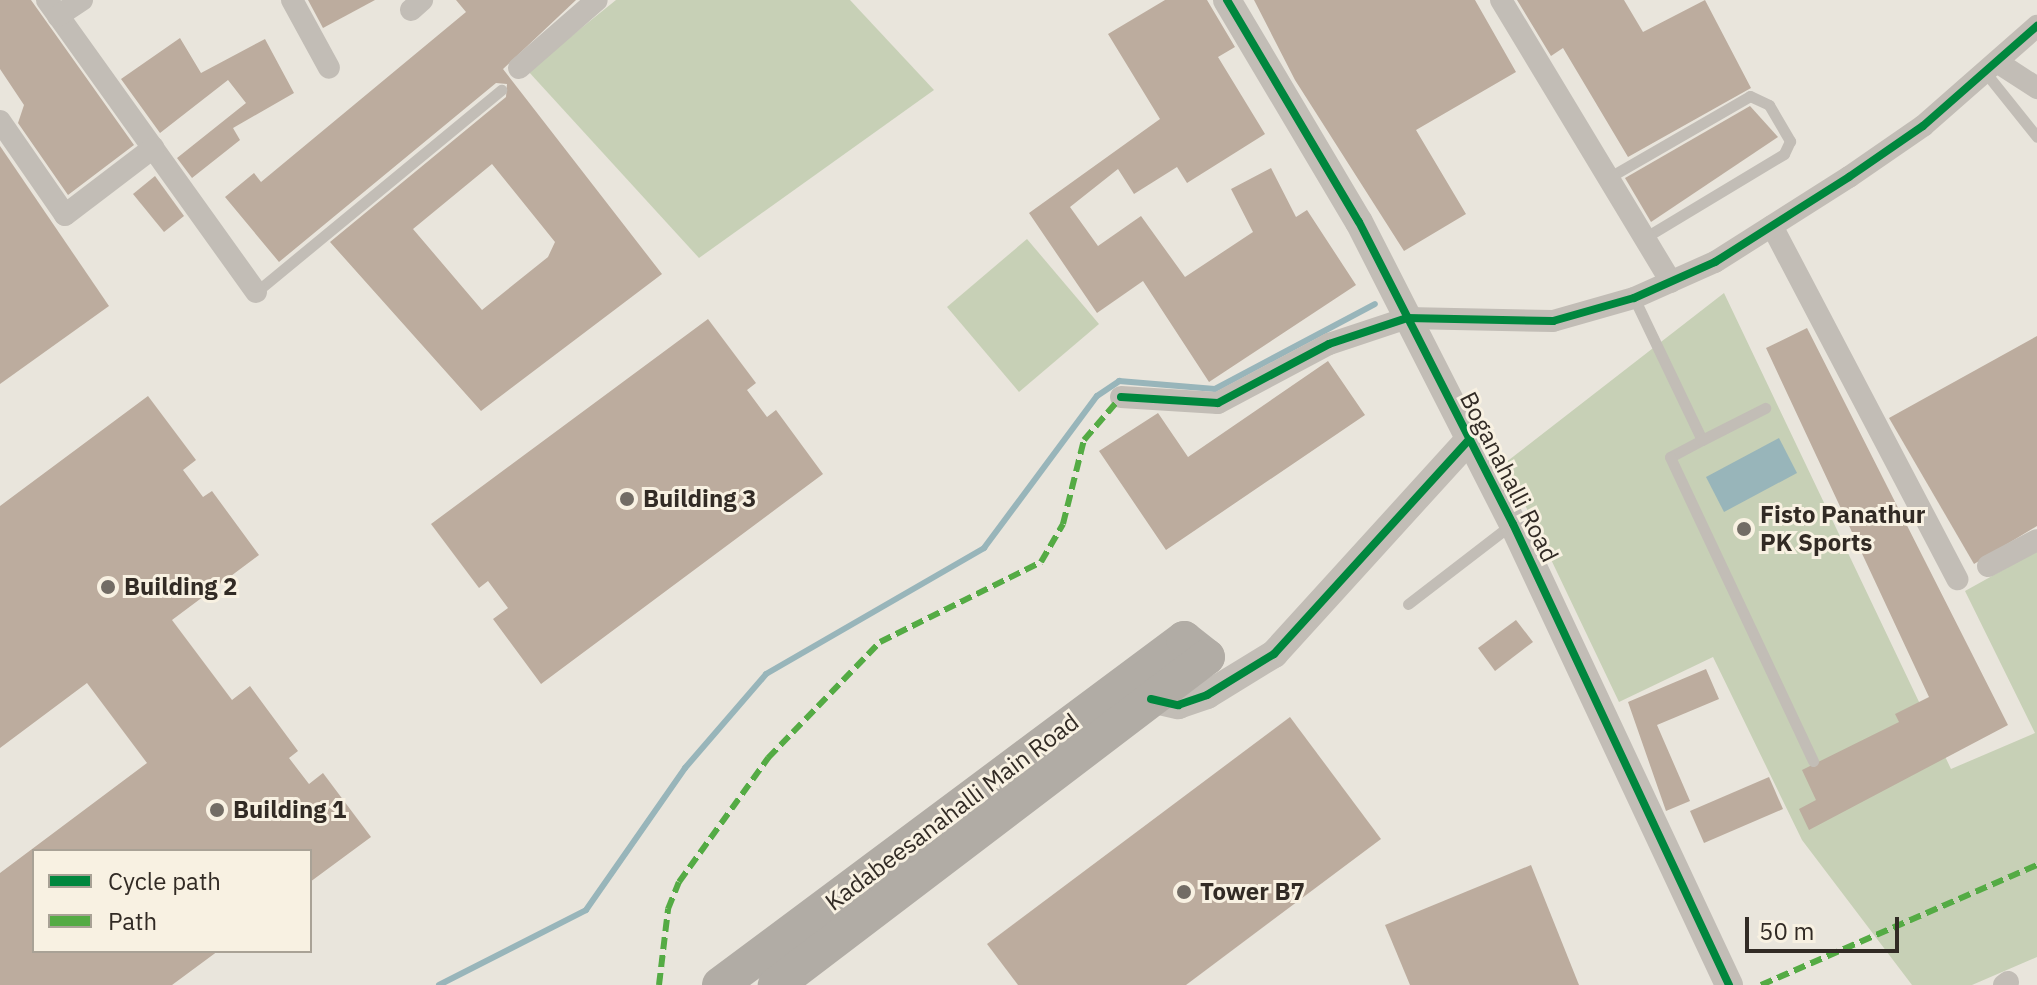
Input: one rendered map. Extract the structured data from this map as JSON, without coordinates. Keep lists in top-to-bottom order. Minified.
{"streets":{"main road":["Kadabeesanahalli Main Road"],"street":["Boganahalli Road"]},"places":["Building 3","Fisto Panathur PK Sports","Building 2","Building 1","Tower B7"],"legend":["Cycle path","Path"],"scale_bar":"50 m"}
